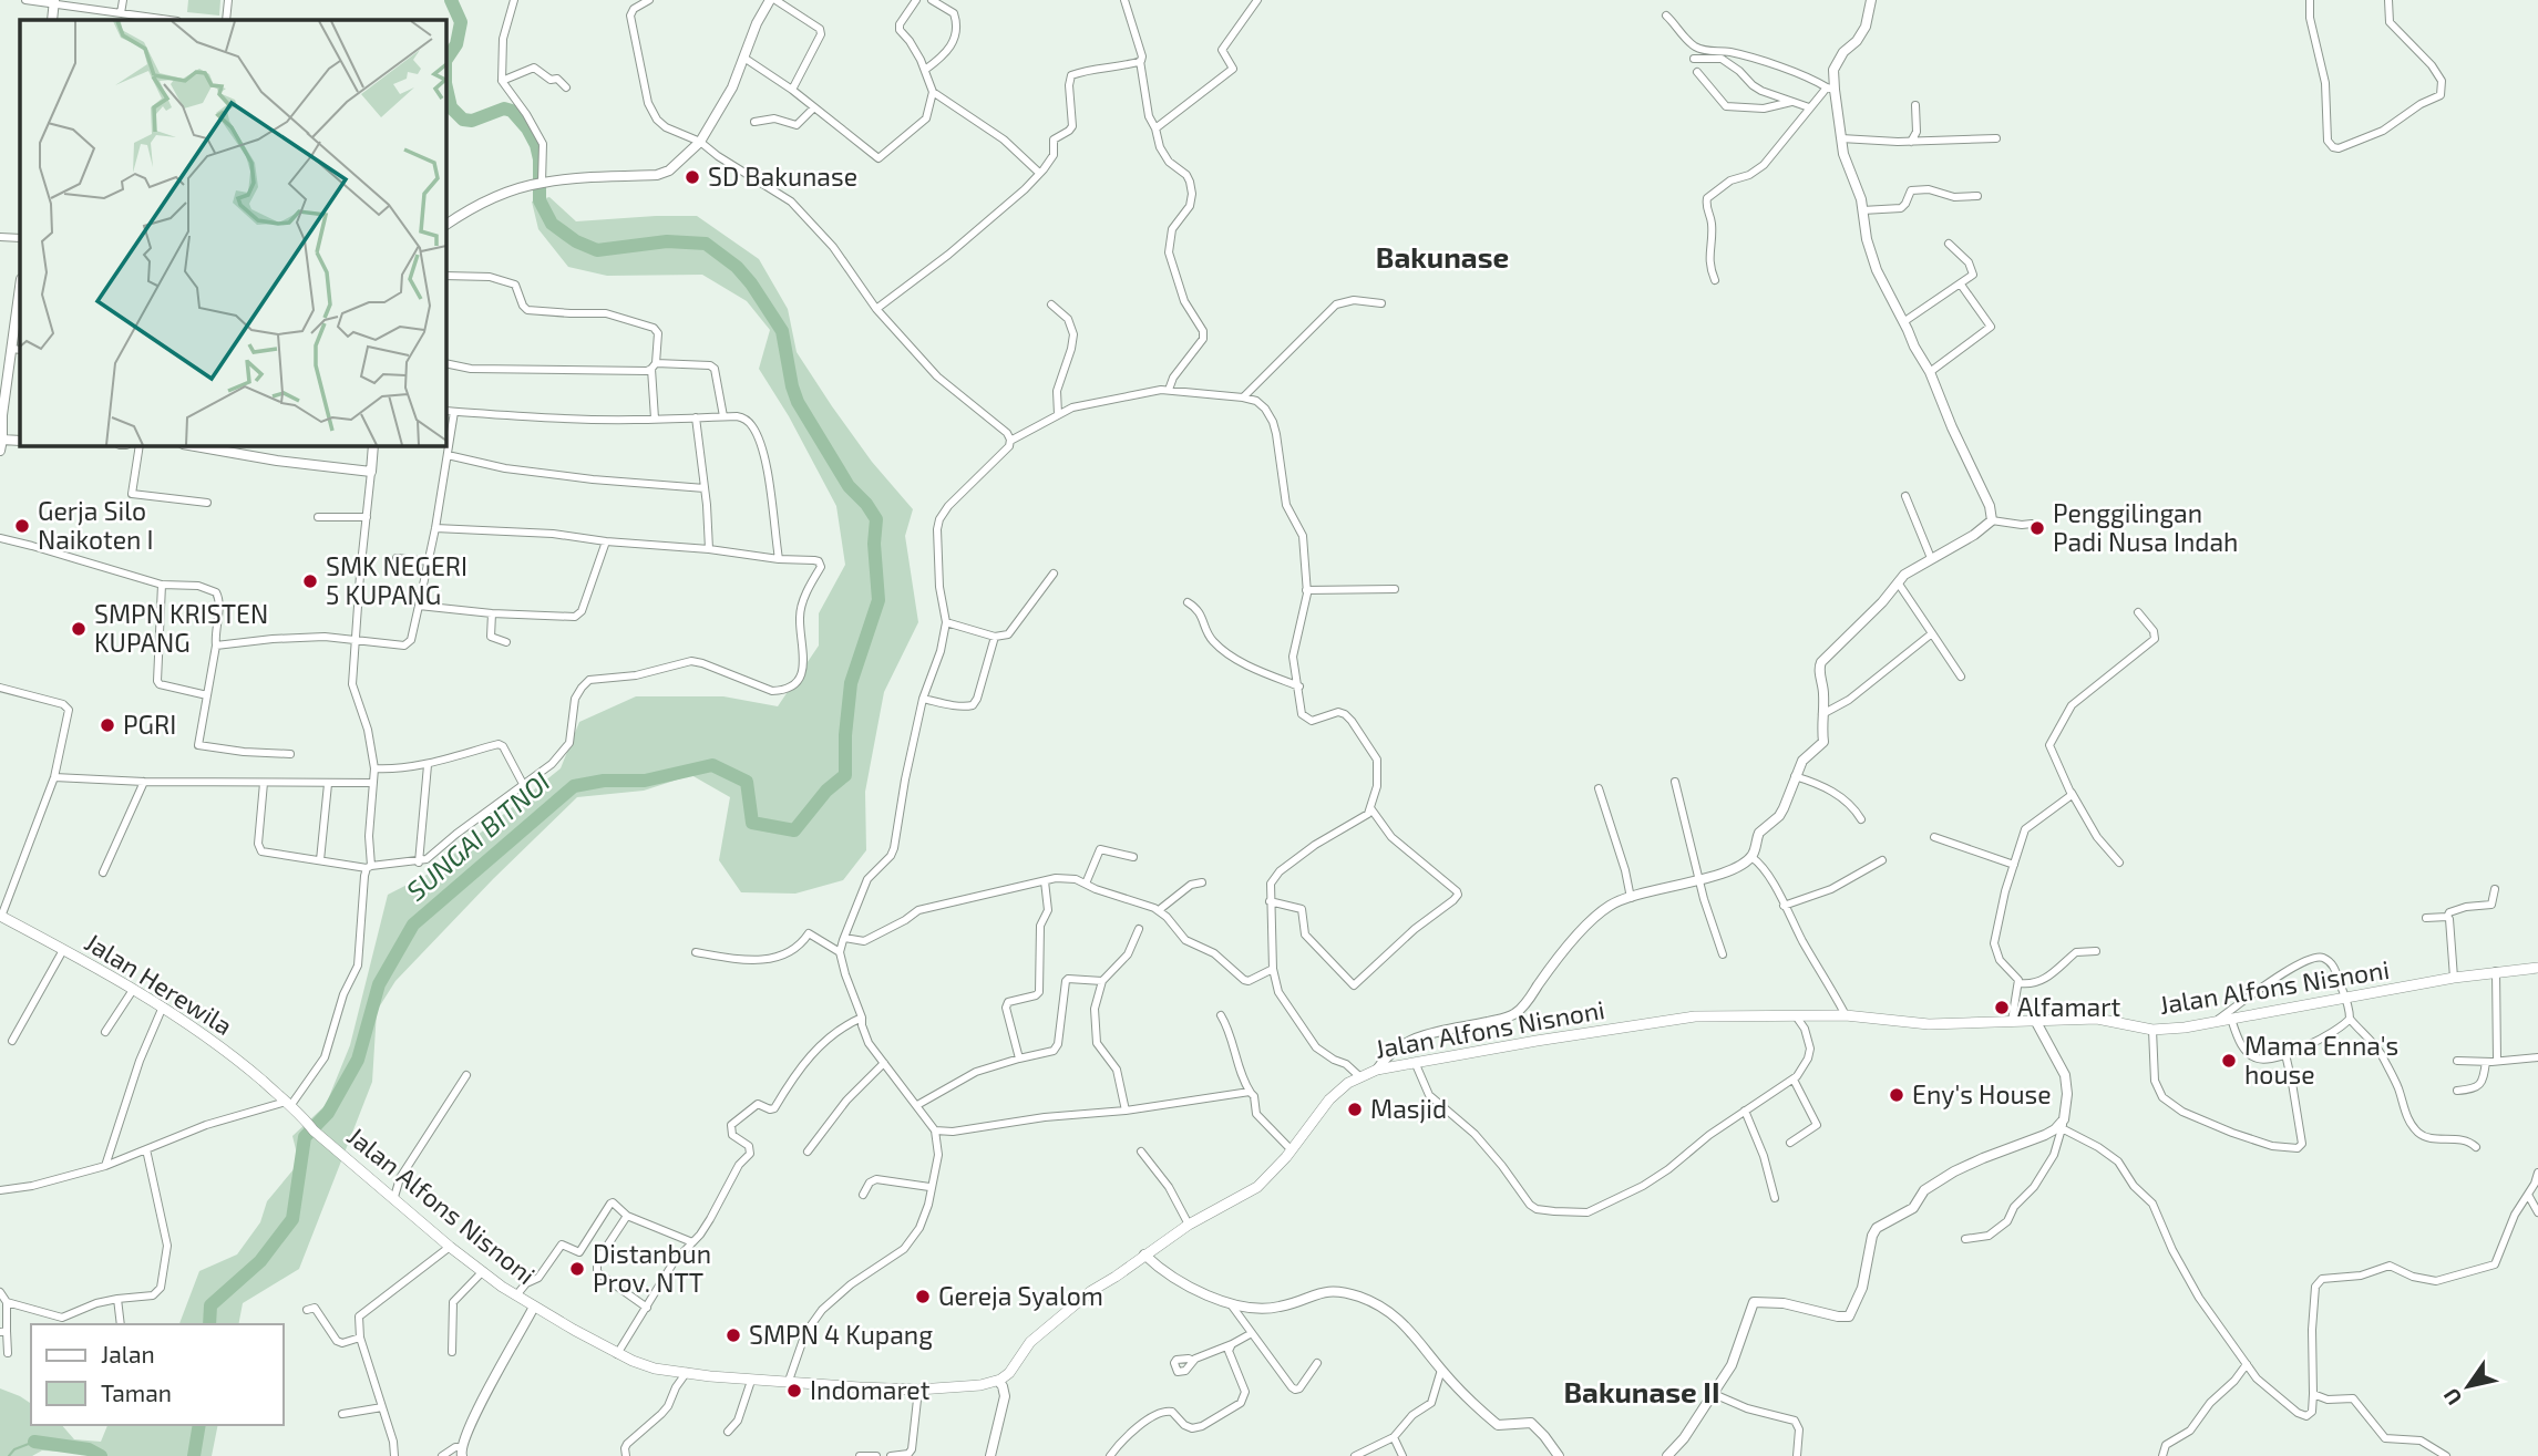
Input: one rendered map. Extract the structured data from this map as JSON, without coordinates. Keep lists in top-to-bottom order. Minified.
{"streets":{"main road":["Jalan Herewila","Jalan Alfons Nisnoni"]},"crossings":[["Jalan Herewila","Jalan Alfons Nisnoni"]],"districts":["Bakunase","Bakunase II"],"water":["SUNGAI BITNOI"],"places":["SD Bakunase","Gerja Silo Naikoten I","Penggilingan Padi Nusa Indah","SMK NEGERI 5 KUPANG","SMPN KRISTEN KUPANG","PGRI","Alfamart","Mama Enna's house","Eny's House","Masjid","Distanbun Prov. NTT","Gereja Syalom","SMPN 4 Kupang","Indomaret"],"legend":["Jalan","Taman"],"north":"bottom left"}
